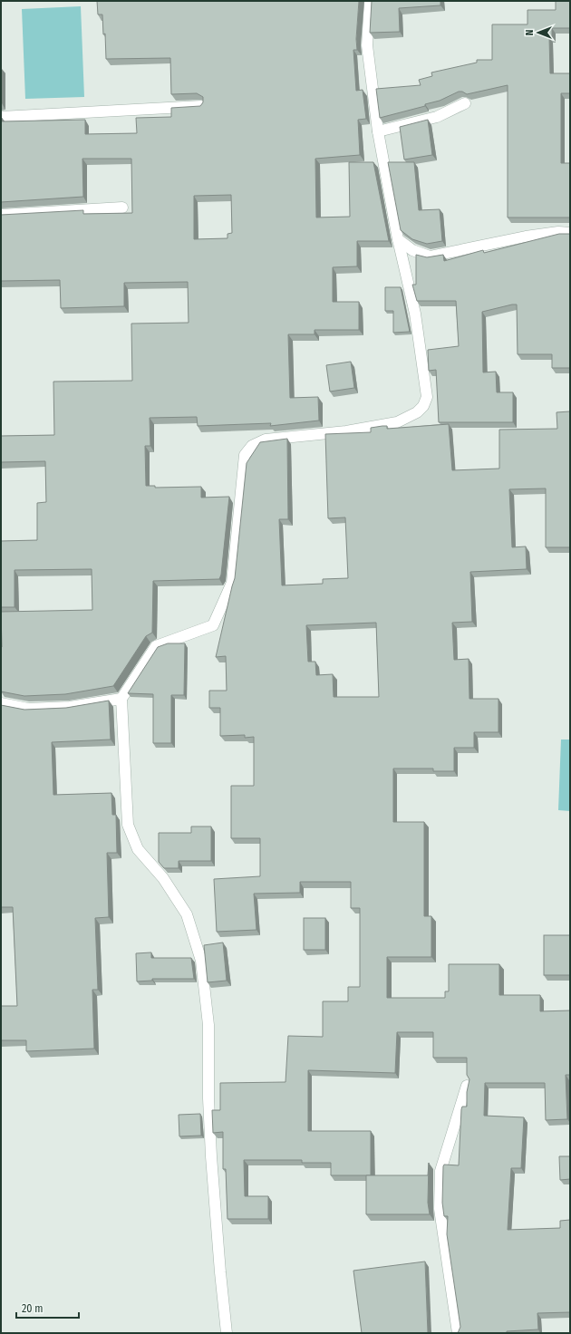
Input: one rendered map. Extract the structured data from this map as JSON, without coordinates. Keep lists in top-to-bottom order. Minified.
{"scale_bar":"20 m","north":"left"}
